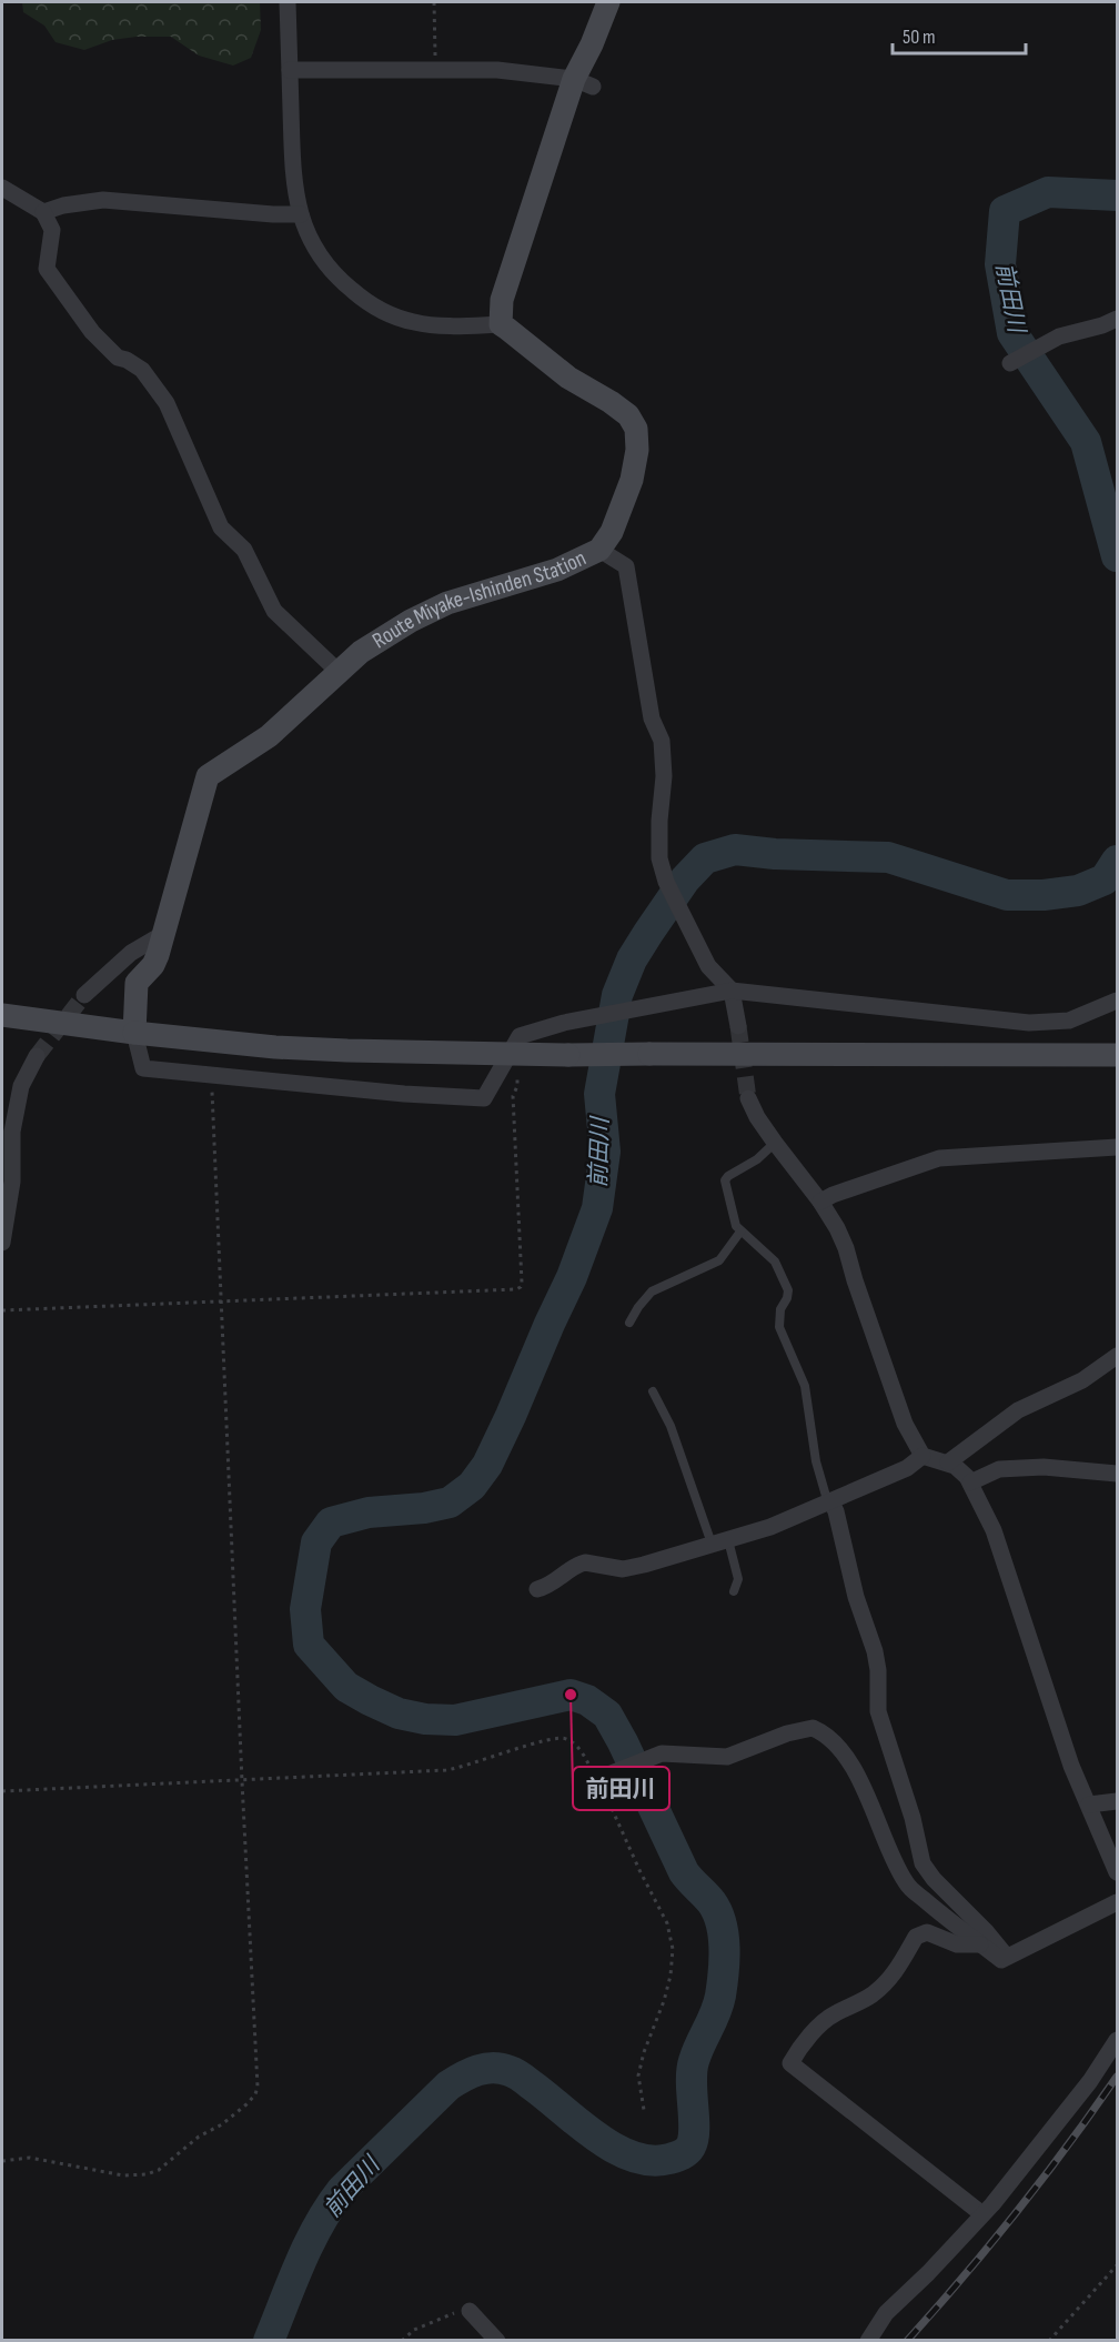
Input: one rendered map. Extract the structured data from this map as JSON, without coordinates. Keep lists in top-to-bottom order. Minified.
{"streets":{"main road":["Route Miyake-Ishinden Station"]},"water":["前田川"],"places":["前田川"],"scale_bar":"50 m"}
